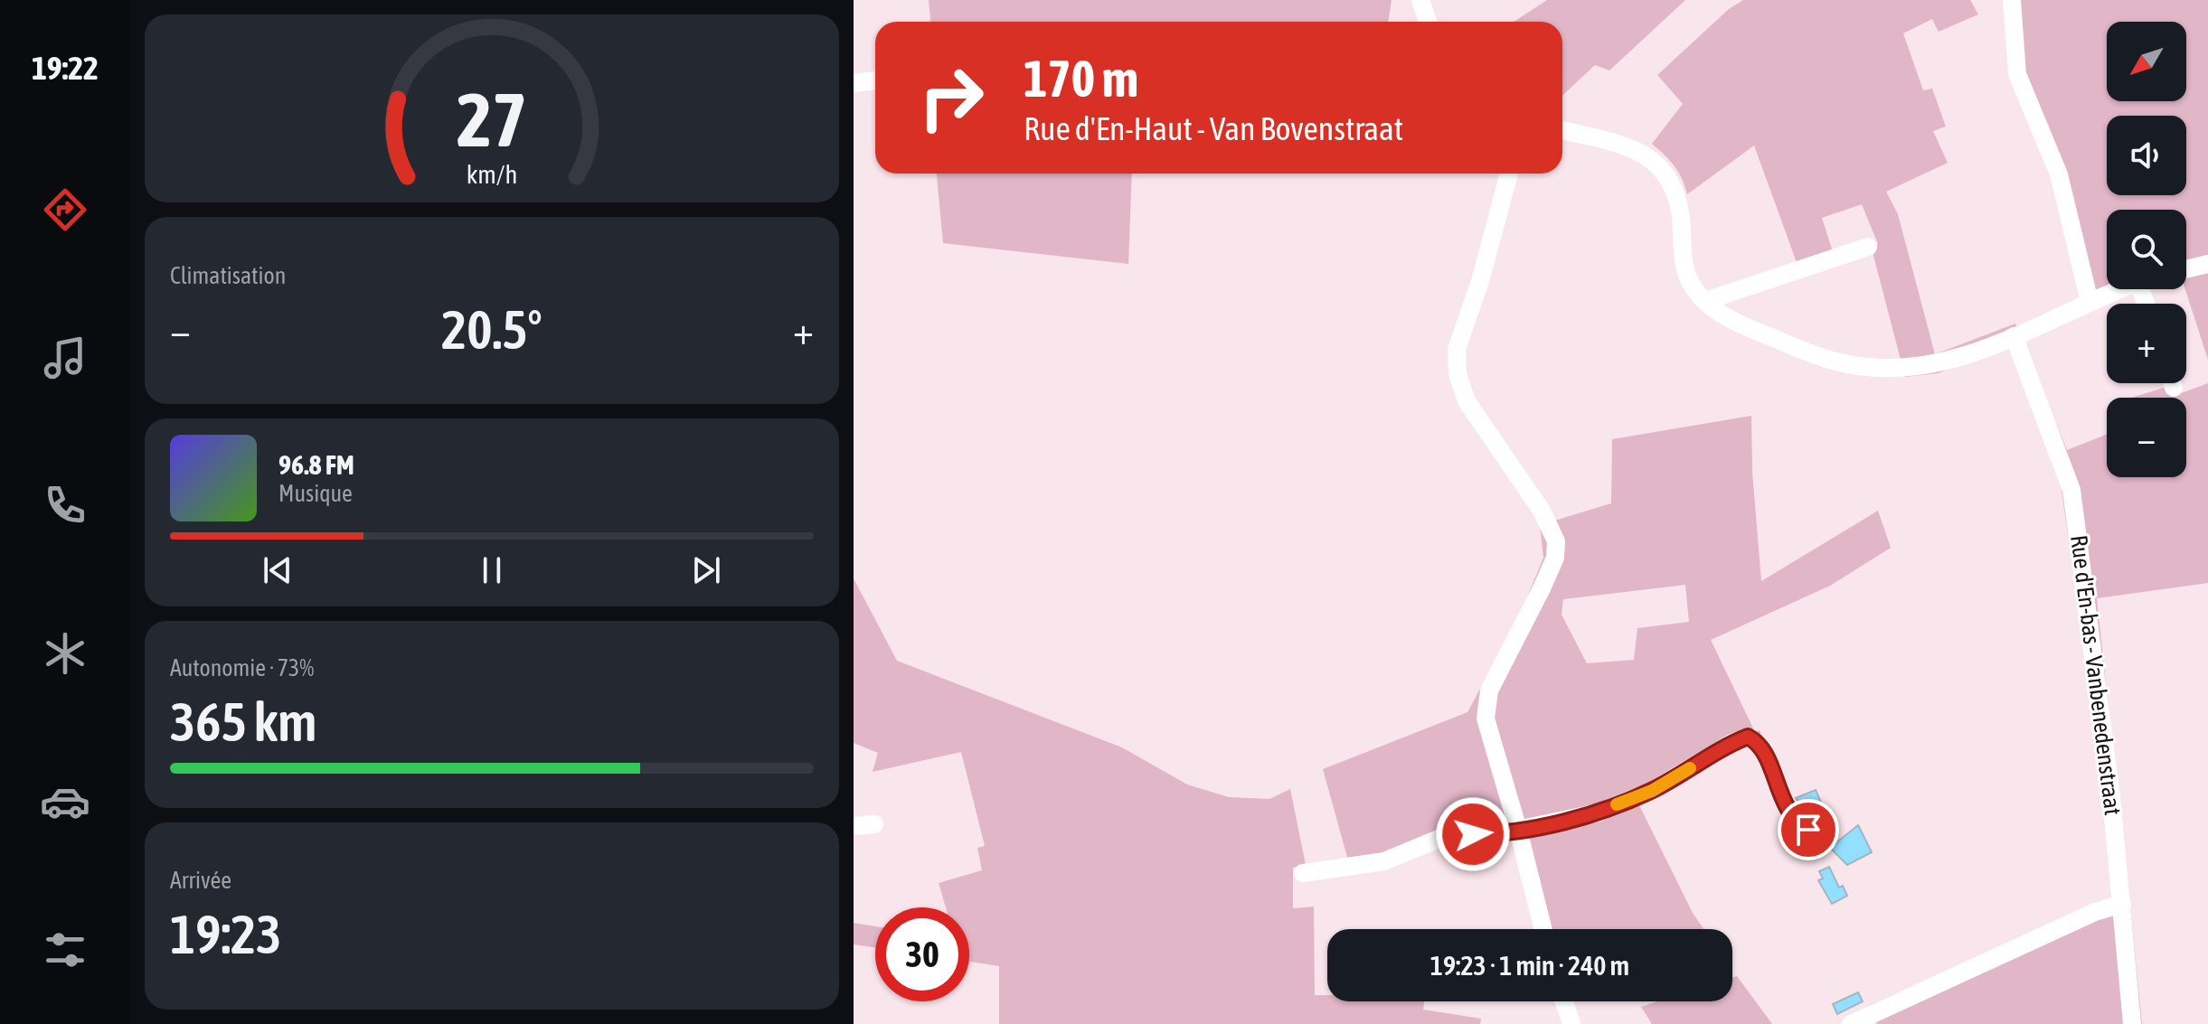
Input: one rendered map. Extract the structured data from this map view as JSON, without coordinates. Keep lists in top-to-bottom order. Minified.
{"streets":{"street":["Rue d'En-bas - Vanbenedenstraat"]},"north":"bottom left","page":{"tabs":"19:22","map_buttons":["+","−"],"turn":["170 m","Rue d'En-Haut - Van Bovenstraat"],"tile":["Climatisation",["Autonomie · 73%","365 km"],["Arrivée","19:23"]],"heat":["−","20.5°","+"],"song":["96.8 FM","Musique"],"limit":"30","trip":"19:23 · 1 min · 240 m","gauge":["27","km/h"]}}
